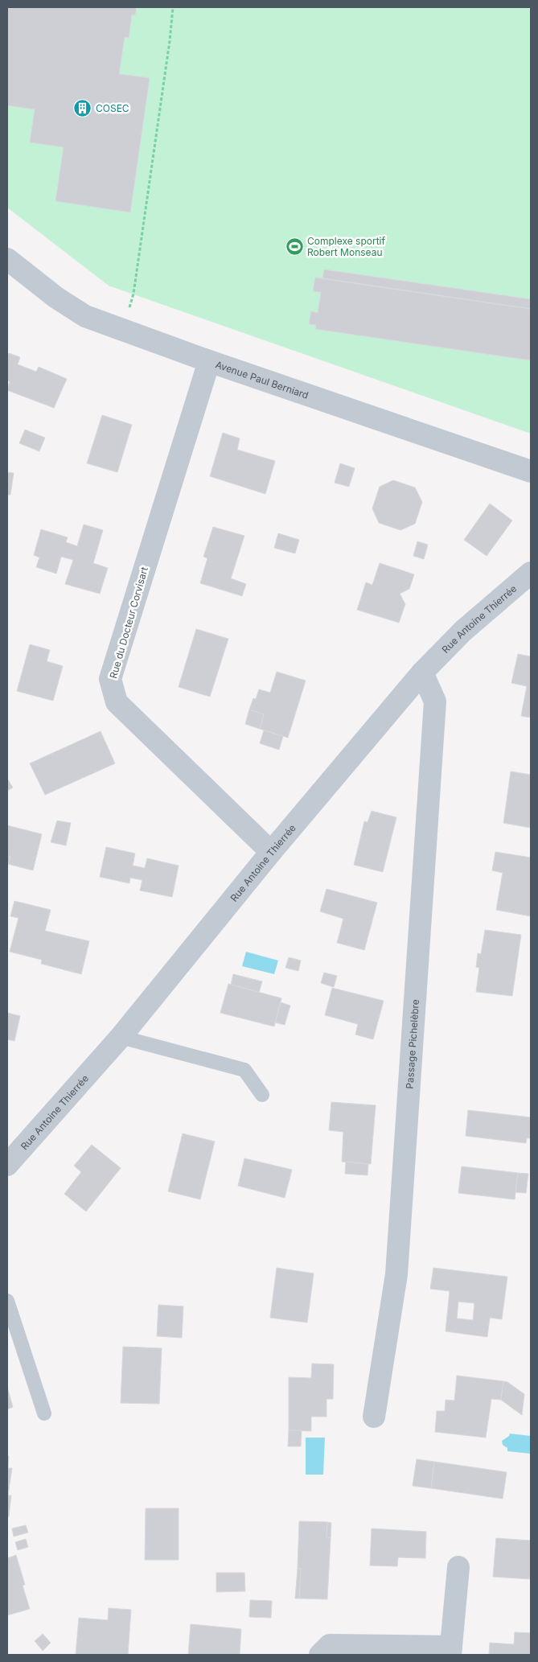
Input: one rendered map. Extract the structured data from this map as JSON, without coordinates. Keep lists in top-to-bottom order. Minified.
{"streets":{"street":["Avenue Paul Berniard","Rue Antoine Thierrée","Rue du Docteur Corvisart","Passage Pichelèbre"]},"crossings":[["Avenue Paul Berniard","Rue du Docteur Corvisart"],["Rue Antoine Thierrée","Rue du Docteur Corvisart"],["Rue Antoine Thierrée","Passage Pichelèbre"]],"places":{"building":["COSEC"],"sports":["Complexe sportif Robert Monseau"]}}
